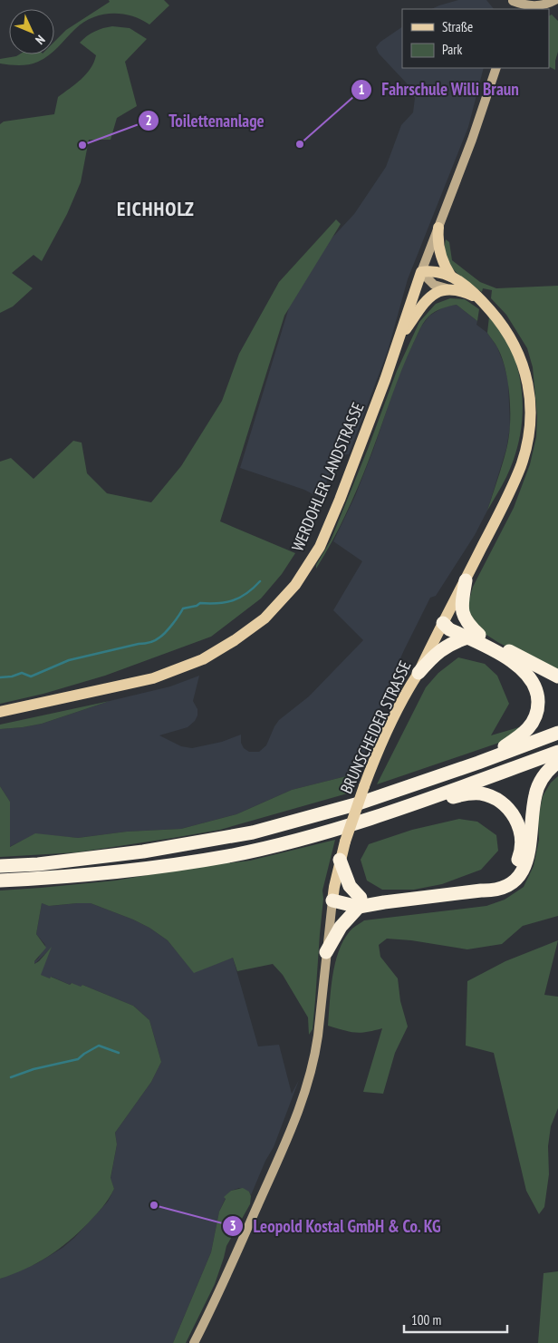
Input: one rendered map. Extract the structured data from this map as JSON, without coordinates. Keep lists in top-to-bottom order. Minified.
{"streets":{"main road":["WERDOHLER LANDSTRASSE","BRUNSCHEIDER STRASSE"]},"crossings":[["WERDOHLER LANDSTRASSE","BRUNSCHEIDER STRASSE"]],"districts":["EICHHOLZ"],"places":["Fahrschule Willi Braun","Toilettenanlage","Leopold Kostal GmbH & Co. KG"],"legend":["Straße","Park"],"scale_bar":"100 m","north":"bottom right"}
